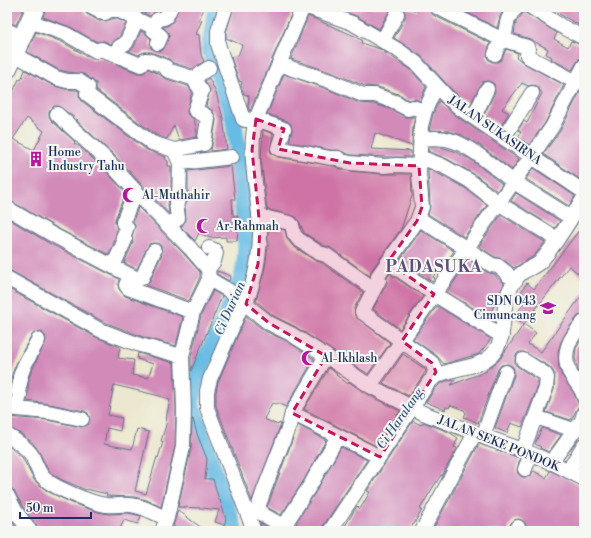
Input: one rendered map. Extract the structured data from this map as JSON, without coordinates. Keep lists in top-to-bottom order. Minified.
{"streets":{"street":["JALAN SUKASIRNA","JALAN SEKE PONDOK"]},"districts":["PADASUKA"],"water":["Ci Durian","Ci Haralang"],"places":{"building":["Home Industry Tahu"],"mosque":["Al-Muthahir","Ar-Rahmah","Al-Ikhlash"],"school or university":["SDN 043 Cimuncang"]},"scale_bar":"50 m"}
